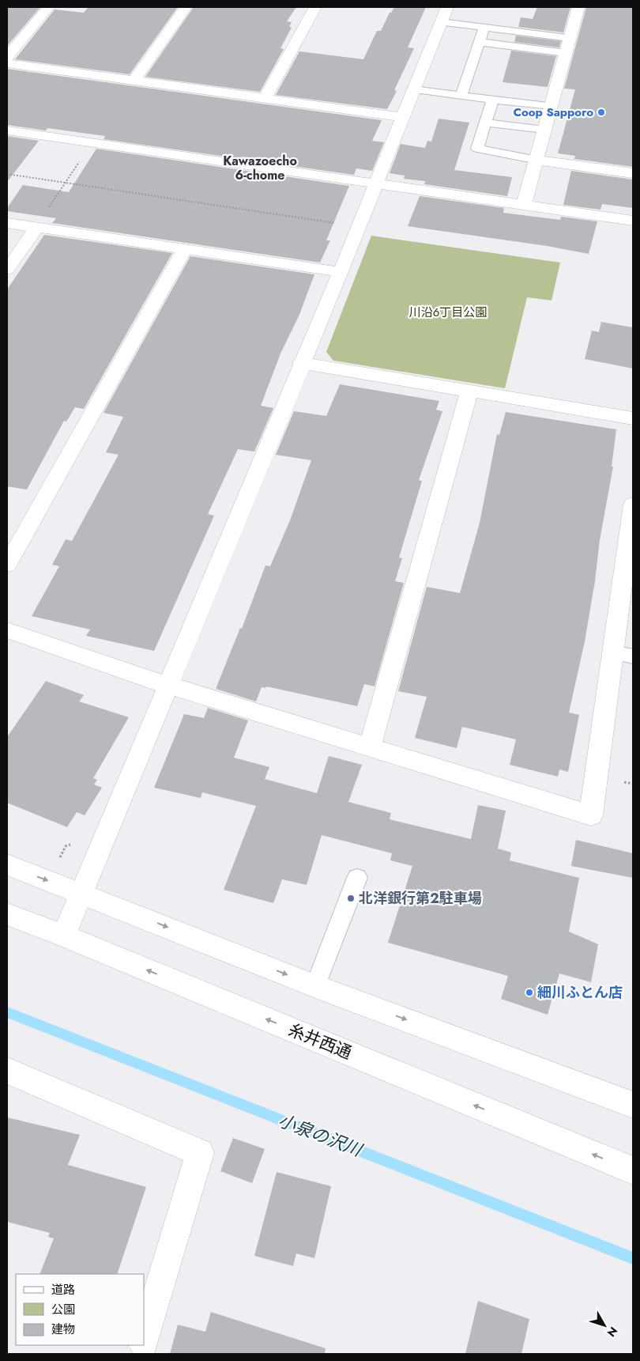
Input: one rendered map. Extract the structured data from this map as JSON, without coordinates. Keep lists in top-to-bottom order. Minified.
{"streets":{"street":["糸井西通"]},"districts":["Kawazoecho 6-chome"],"water":["小泉の沢川"],"parks":["川沿6丁目公園"],"places":["Coop Sapporo","北洋銀行第2駐車場","細川ふとん店"],"legend":["道路","公園","建物"],"north":"bottom right"}
